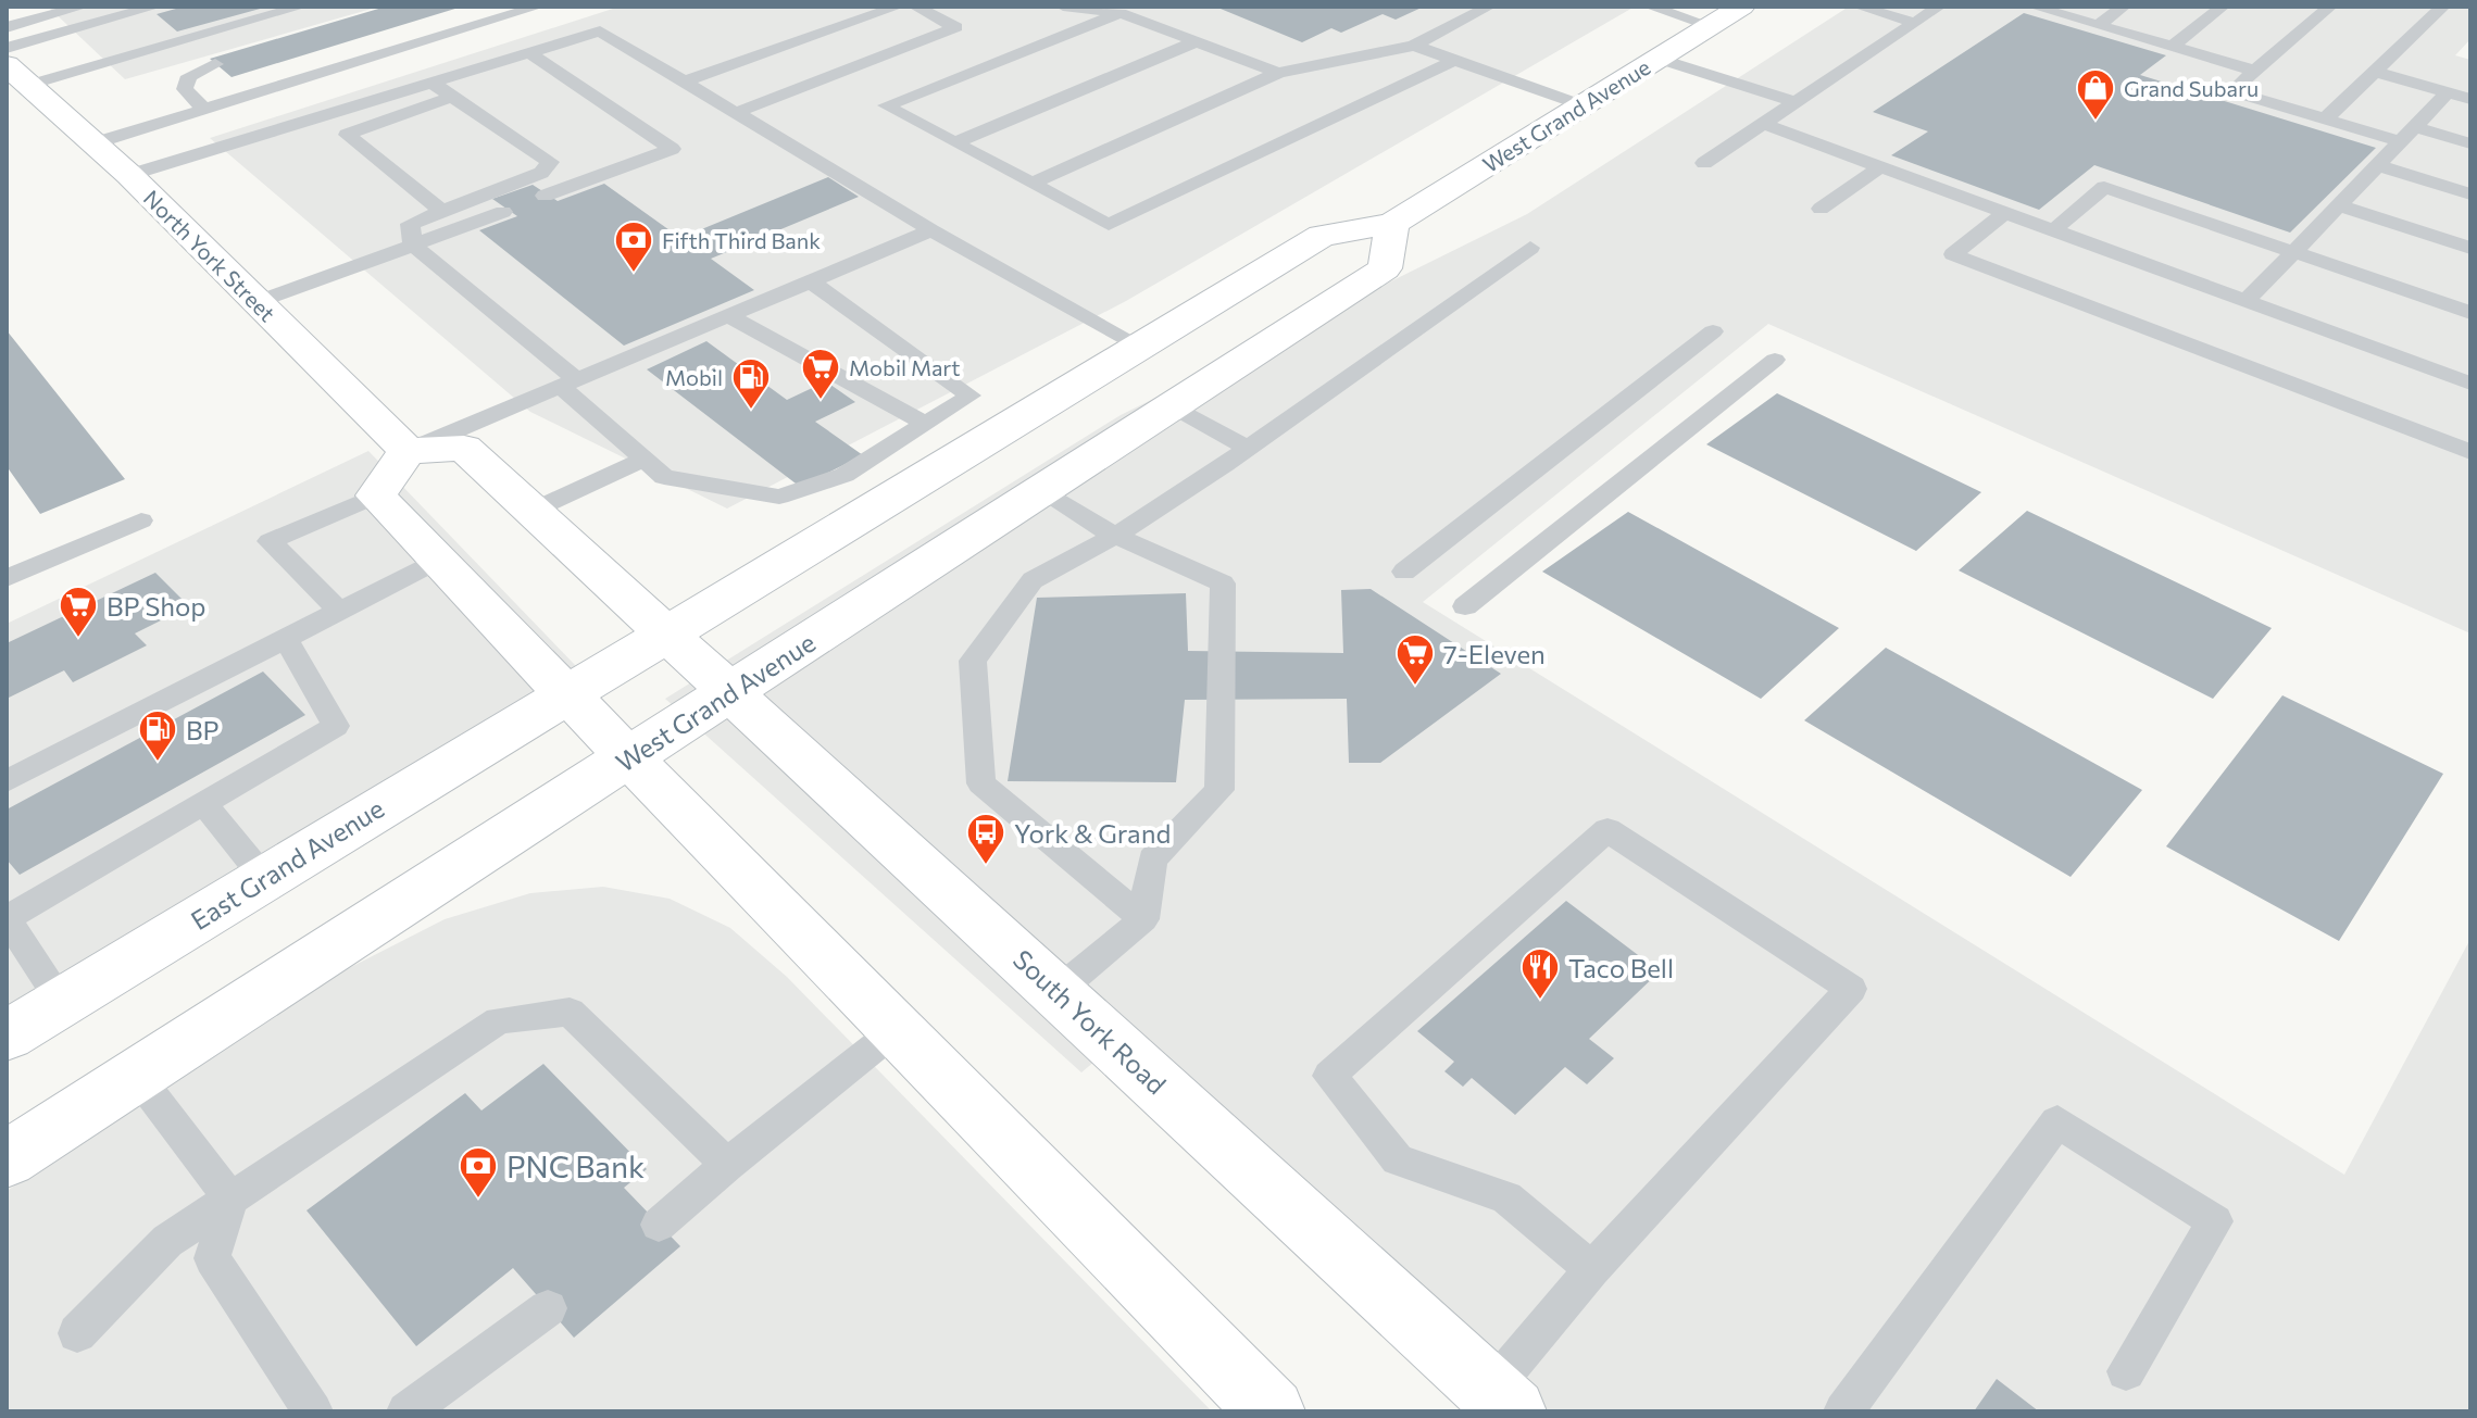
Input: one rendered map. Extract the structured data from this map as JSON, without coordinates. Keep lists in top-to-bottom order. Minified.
{"streets":{"main road":["West Grand Avenue","North York Street","East Grand Avenue","South York Road"]},"crossings":[["West Grand Avenue","East Grand Avenue"],["West Grand Avenue","South York Road"]],"places":{"shop":["Grand Subaru"],"bank":["Fifth Third Bank","PNC Bank"],"supermarket":["Mobil Mart","BP Shop","7-Eleven"],"fuel station":["Mobil","BP"],"bus stop":["York & Grand"],"restaurant":["Taco Bell"]}}
